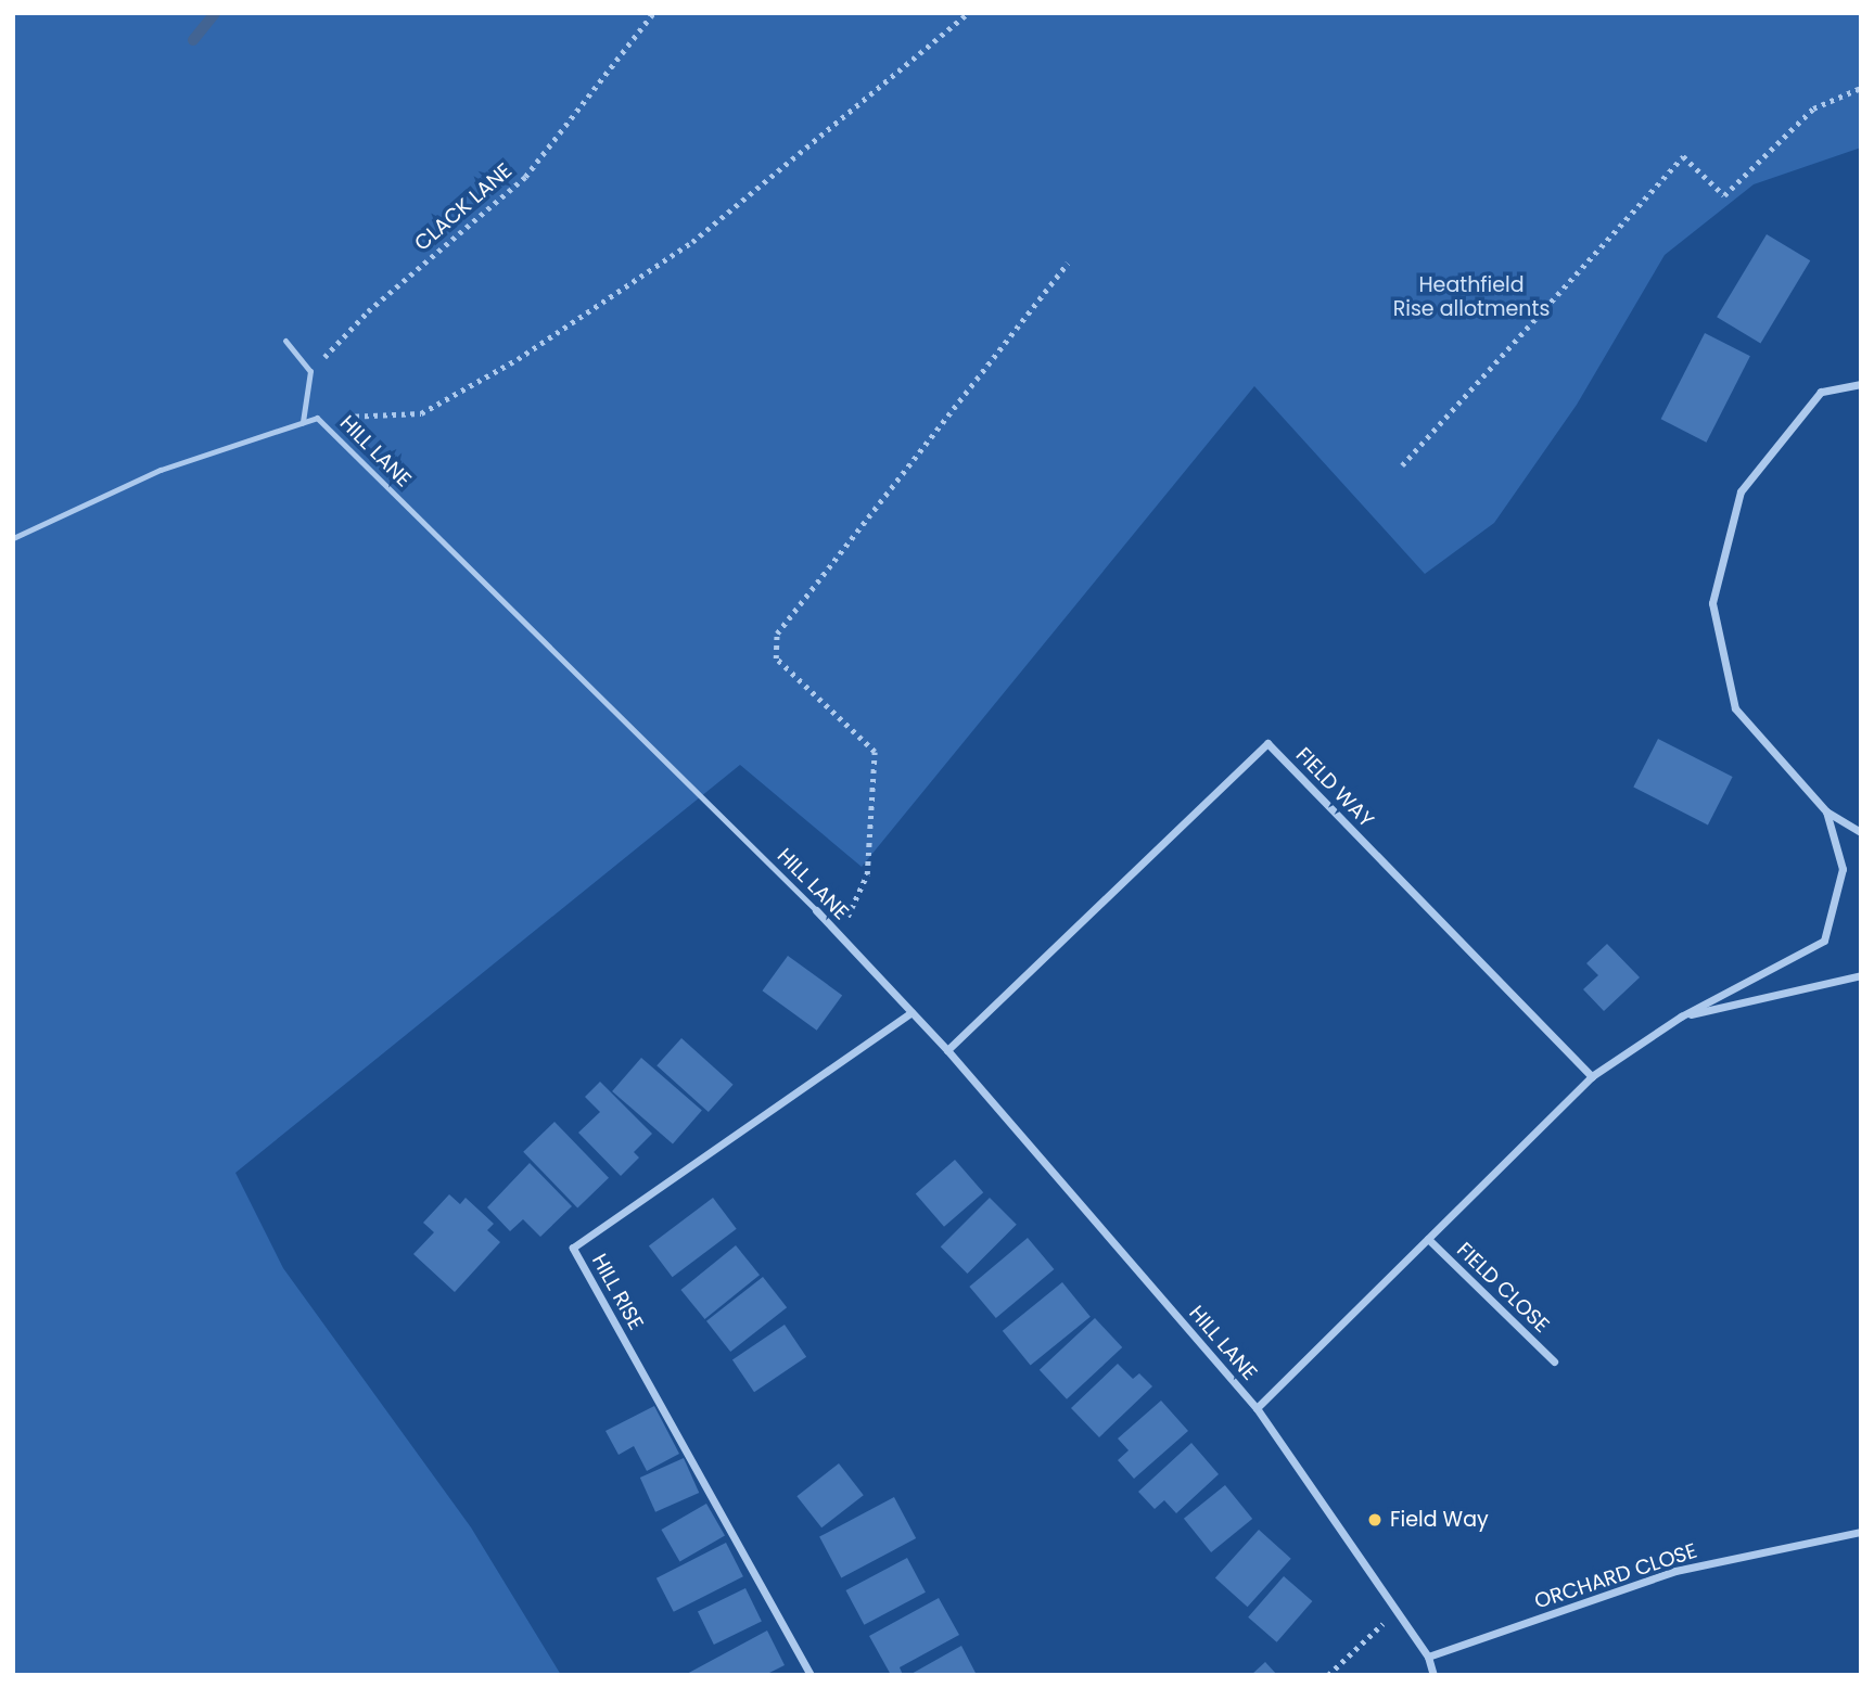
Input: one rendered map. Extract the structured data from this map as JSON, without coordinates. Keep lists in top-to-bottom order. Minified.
{"streets":{"street":["HILL LANE","FIELD WAY","FIELD CLOSE","HILL RISE","ORCHARD CLOSE"],"path":["CLACK LANE"]},"crossings":[["HILL LANE","FIELD WAY"],["HILL LANE","HILL RISE"],["HILL LANE","ORCHARD CLOSE"]],"parks":["Heathfield Rise allotments"],"places":["Field Way"]}
